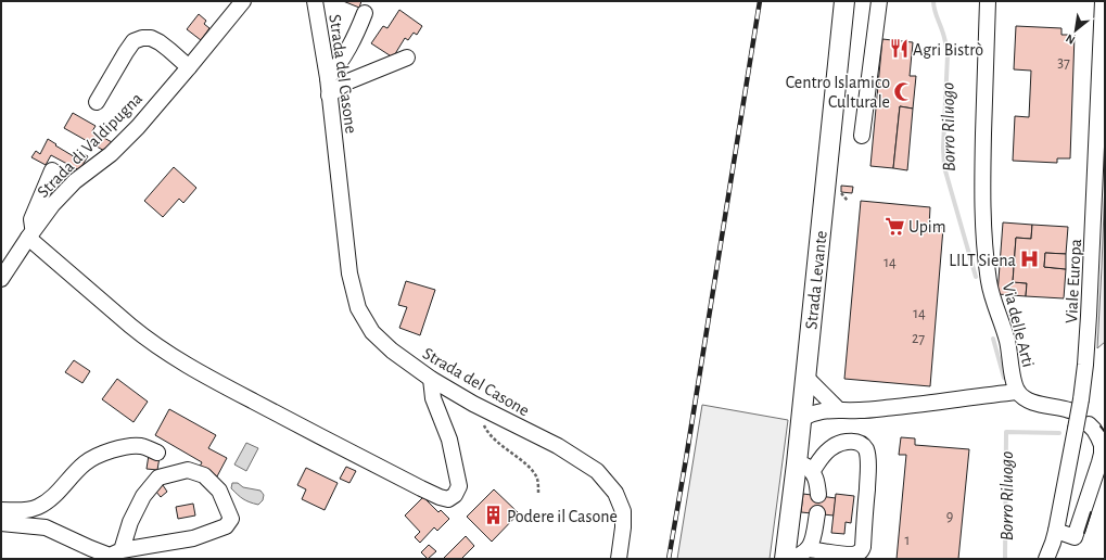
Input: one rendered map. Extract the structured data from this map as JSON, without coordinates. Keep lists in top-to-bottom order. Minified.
{"streets":{"main road":["Strada Levante"],"street":["Strada del Casone","Strada di Valdipugna","Viale Europa","Via delle Arti"]},"water":["Borro Riluogo"],"places":{"restaurant":["Agri Bistrò"],"mosque":["Centro Islamico Culturale"],"supermarket":["Upim"],"hospital":["LILT Siena"],"building":["Podere il Casone"]},"house_numbers":["37","14","14","27","9","1"],"north":"bottom left"}
